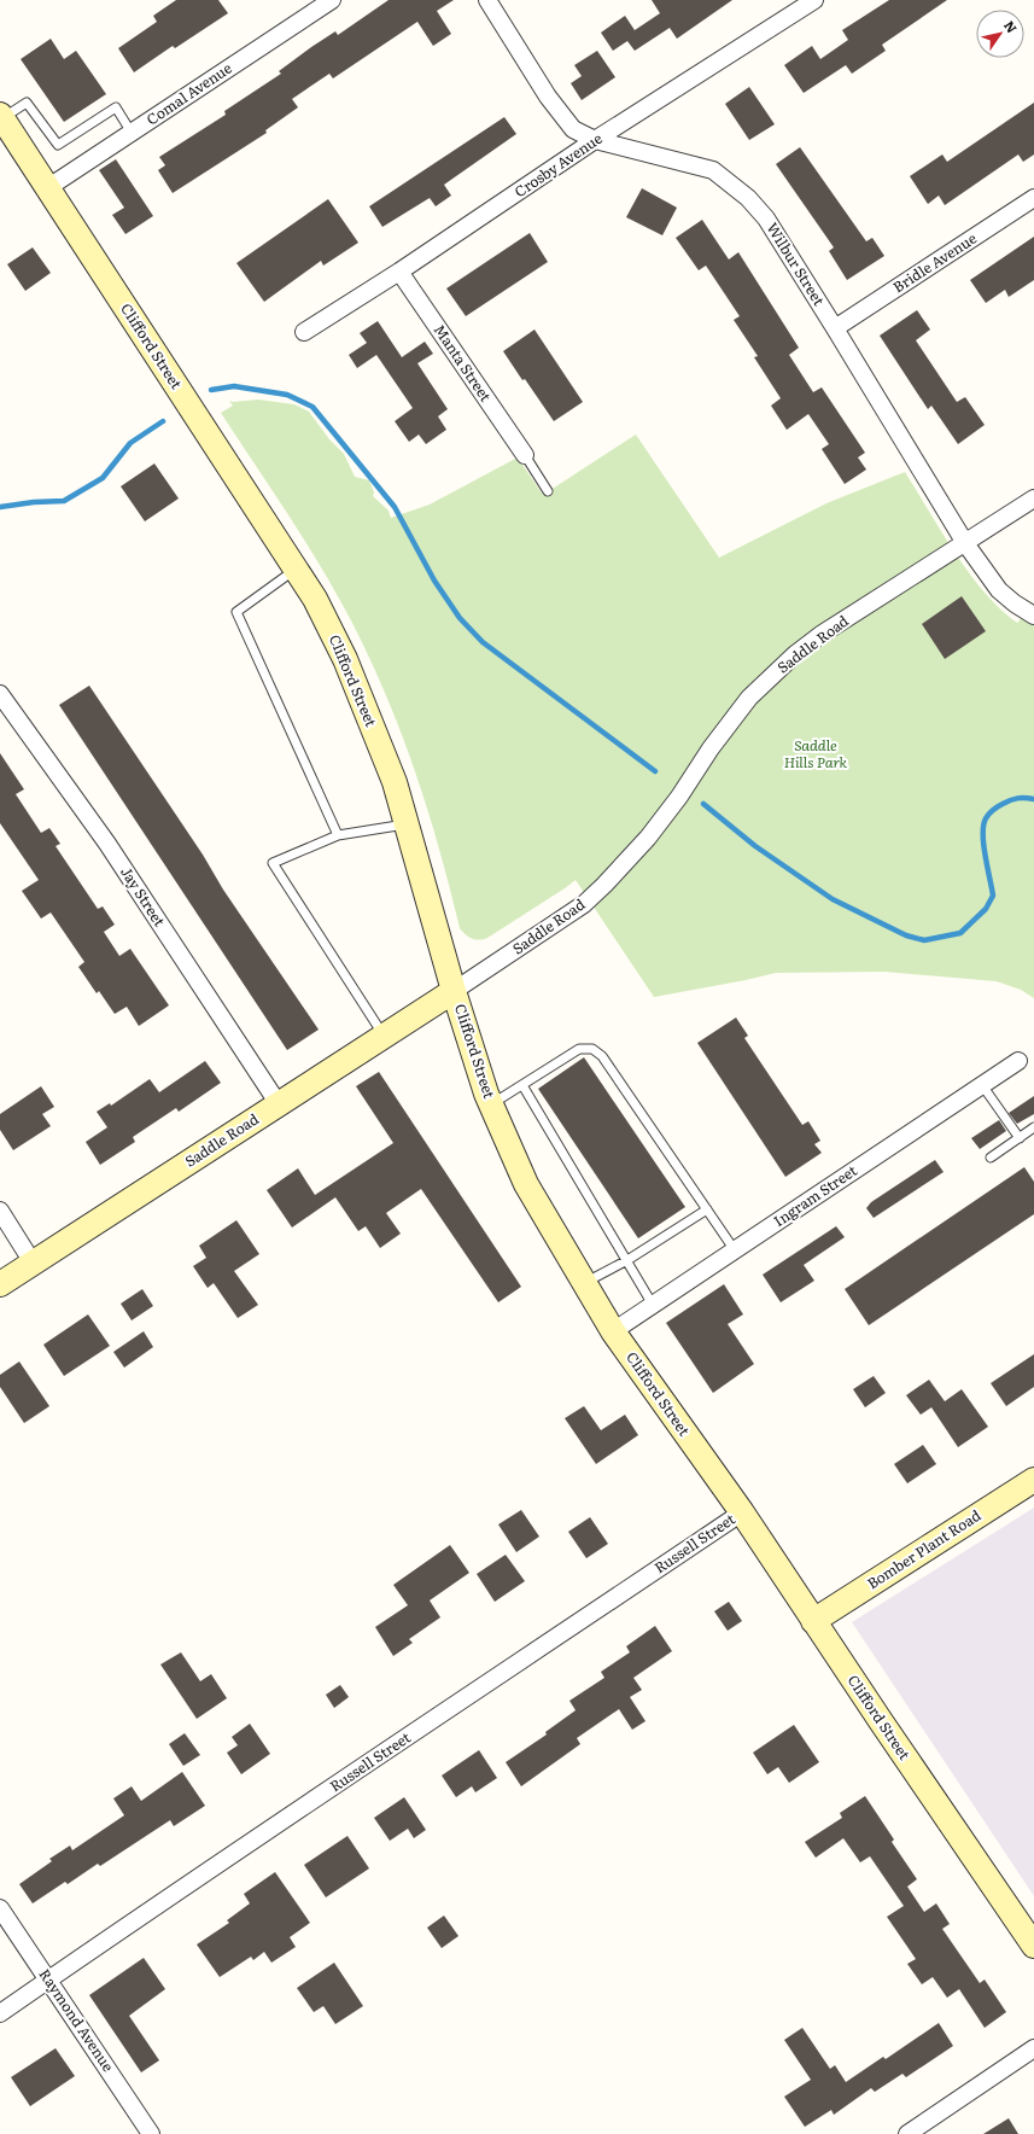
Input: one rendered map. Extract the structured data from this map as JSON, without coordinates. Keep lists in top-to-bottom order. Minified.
{"streets":{"main road":["Clifford Street","Saddle Road","Bomber Plant Road"],"street":["Comal Avenue","Crosby Avenue","Bridle Avenue","Wilbur Street","Manta Street","Jay Street","Ingram Street","Russell Street","Raymond Avenue"]},"crossings":[["Comal Avenue","Clifford Street"],["Crosby Avenue","Wilbur Street"],["Crosby Avenue","Manta Street"],["Bridle Avenue","Wilbur Street"],["Wilbur Street","Saddle Road"],["Clifford Street","Saddle Road"],["Clifford Street","Ingram Street"],["Clifford Street","Russell Street"],["Clifford Street","Bomber Plant Road"],["Saddle Road","Jay Street"],["Russell Street","Raymond Avenue"]],"parks":["Saddle Hills Park"],"north":"top right"}
